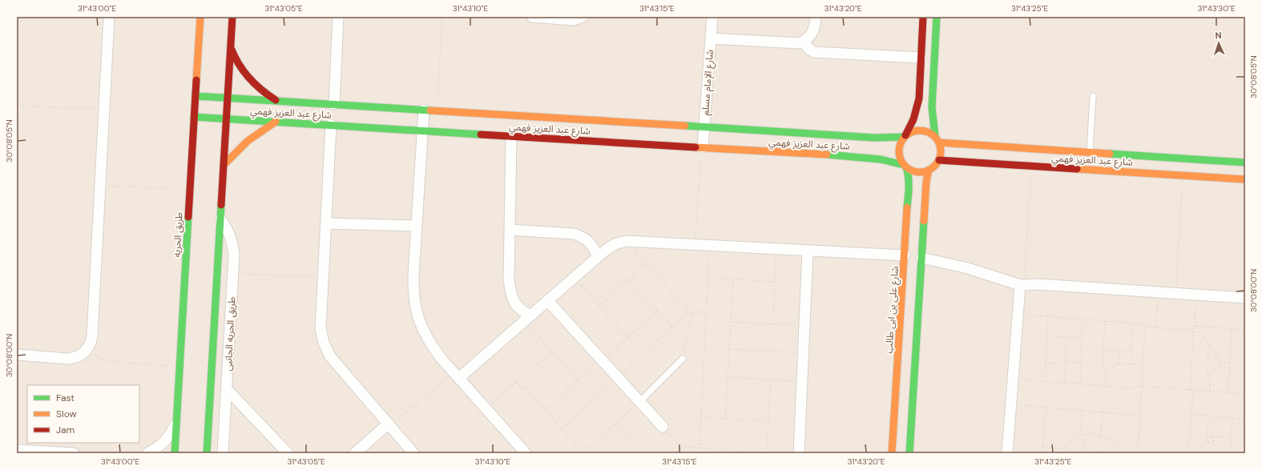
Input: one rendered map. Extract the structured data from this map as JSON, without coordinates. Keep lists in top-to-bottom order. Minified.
{"streets":{"street":["شارع الإمام مسلم","شارع عبد العزيز فهمي","طريق الحريه","شارع على بن ابى طالب","طريق الحريه الجانبى"]},"crossings":[["شارع الإمام مسلم","شارع عبد العزيز فهمي"],["شارع عبد العزيز فهمي","طريق الحريه"],["شارع عبد العزيز فهمي","شارع على بن ابى طالب"]],"legend":["Fast","Slow","Jam"],"north":"top","coordinates":["31°43'00\"E","31°43'05\"E","31°43'10\"E","31°43'15\"E","31°43'20\"E","31°43'25\"E","31°43'30\"E","30°08'05\"N","30°08'00\"N"]}
